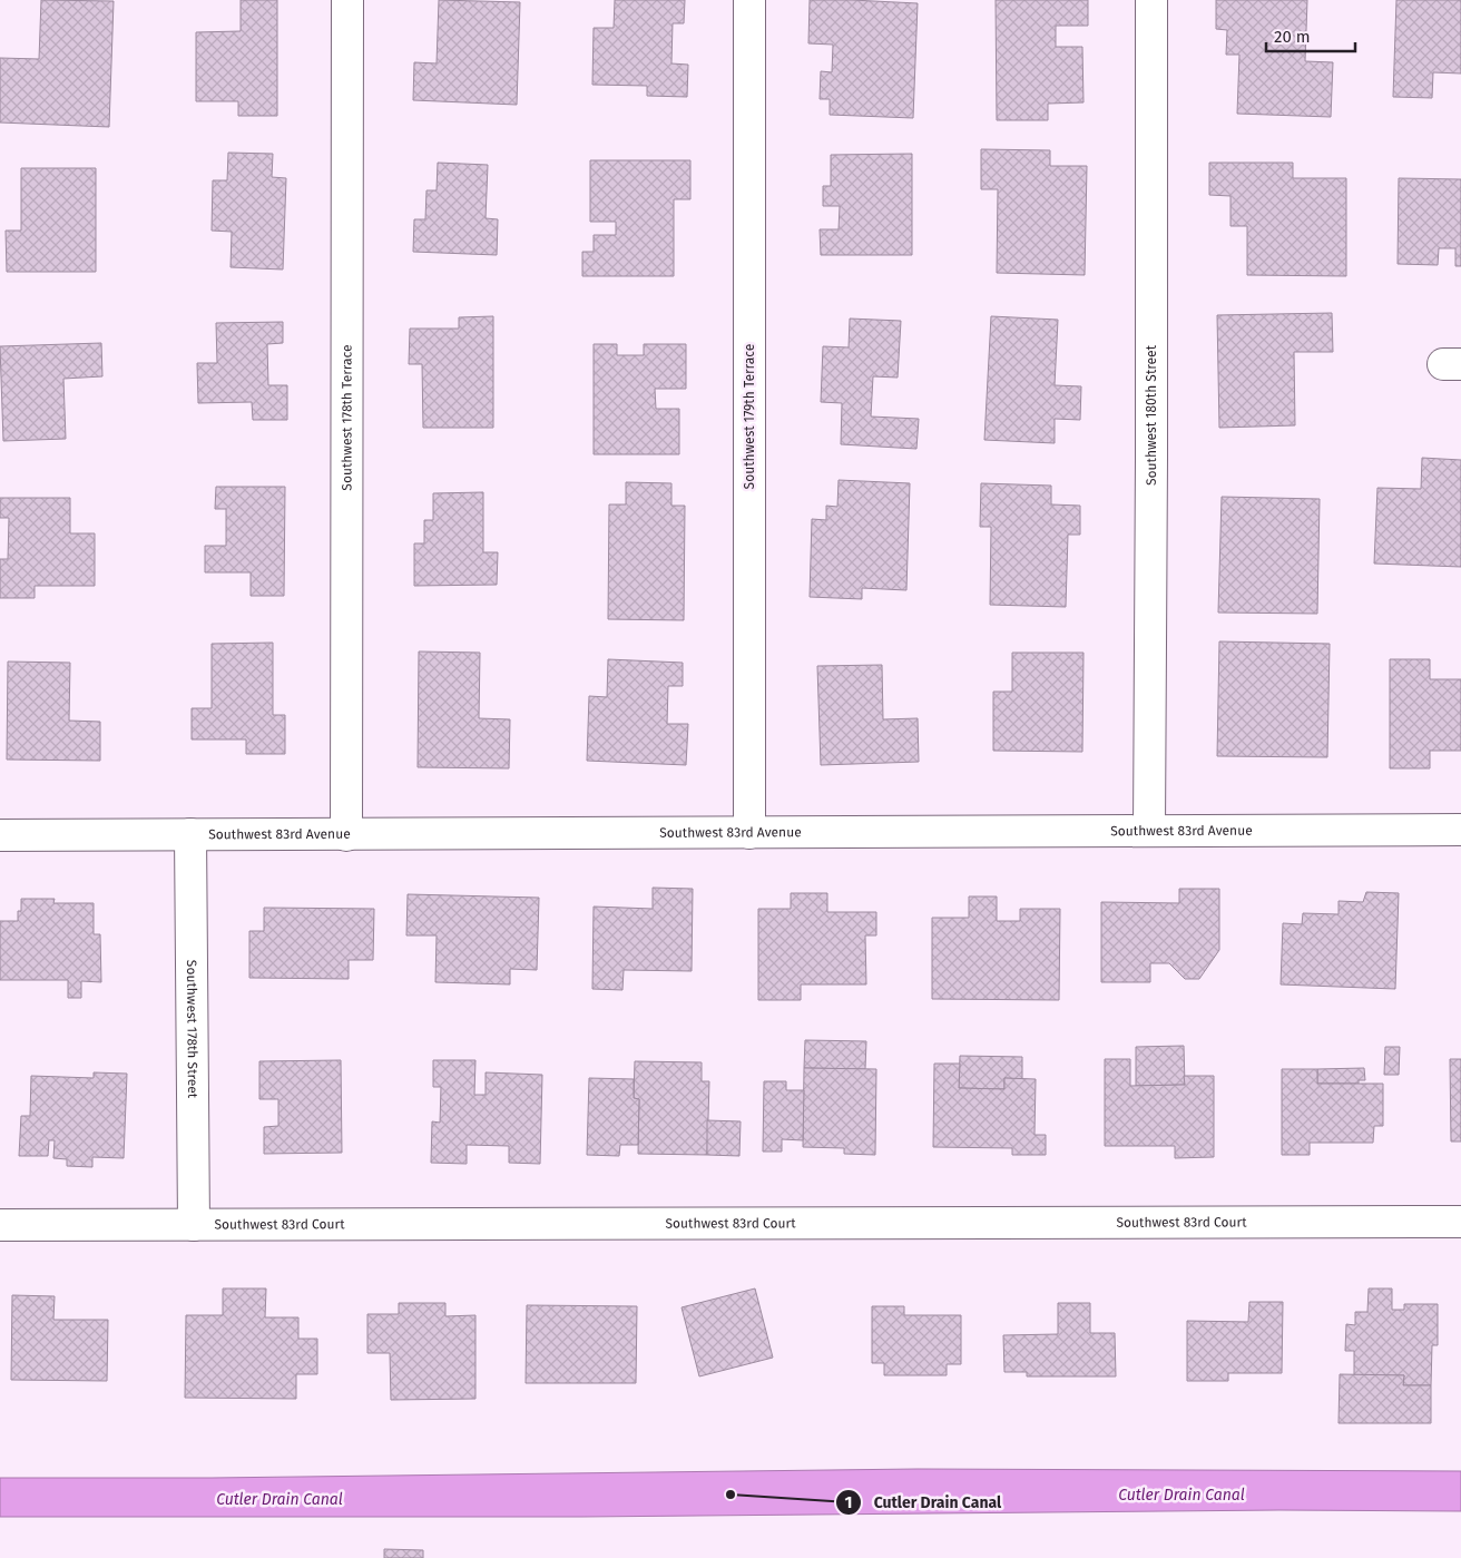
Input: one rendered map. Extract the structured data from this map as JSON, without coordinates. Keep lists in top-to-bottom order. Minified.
{"streets":{"street":["Southwest 180th Street","Southwest 179th Terrace","Southwest 178th Terrace","Southwest 83rd Avenue","Southwest 178th Street","Southwest 83rd Court"]},"crossings":[["Southwest 180th Street","Southwest 83rd Avenue"],["Southwest 179th Terrace","Southwest 83rd Avenue"],["Southwest 178th Terrace","Southwest 83rd Avenue"],["Southwest 83rd Avenue","Southwest 178th Street"],["Southwest 178th Street","Southwest 83rd Court"]],"water":["Cutler Drain Canal"],"places":["Cutler Drain Canal"],"scale_bar":"20 m"}
